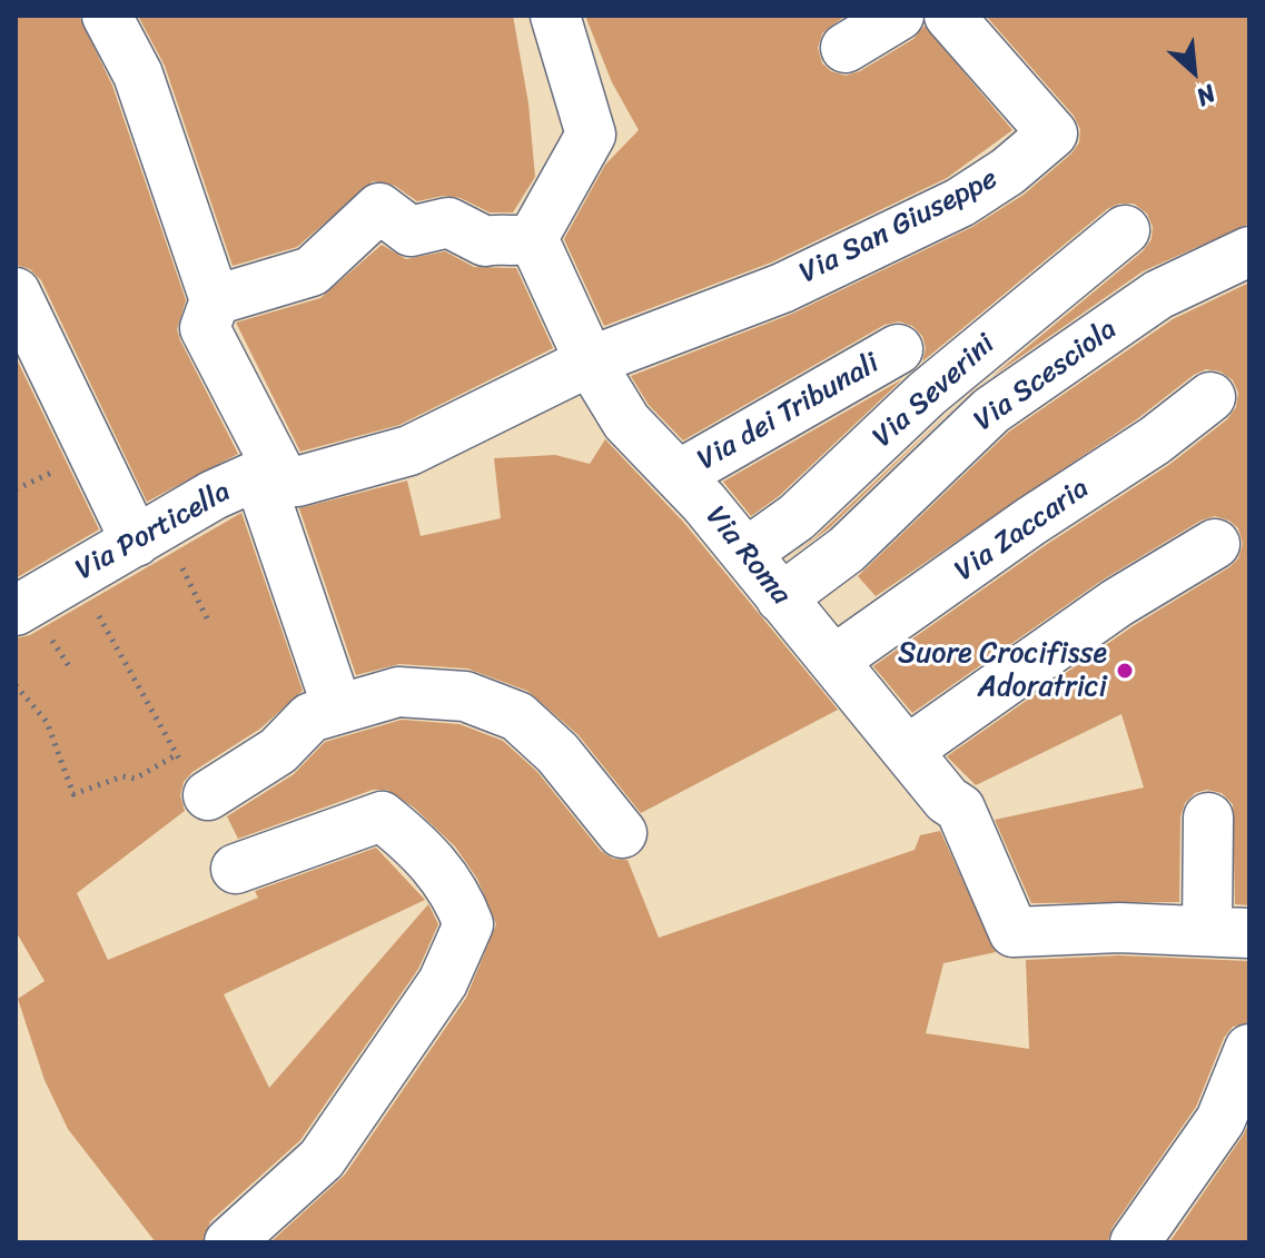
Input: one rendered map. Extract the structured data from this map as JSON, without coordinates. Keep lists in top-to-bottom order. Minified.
{"streets":{"street":["Via San Giuseppe","Via Scesciola","Via Severini","Via dei Tribunali","Via Zaccaria","Via Porticella","Via Roma"]},"crossings":[["Via San Giuseppe","Via Porticella"],["Via San Giuseppe","Via Roma"],["Via Scesciola","Via Roma"],["Via Severini","Via Roma"],["Via dei Tribunali","Via Roma"],["Via Zaccaria","Via Roma"],["Via Porticella","Via Roma"]],"places":["Suore Crocifisse Adoratrici"],"north":"bottom right"}
